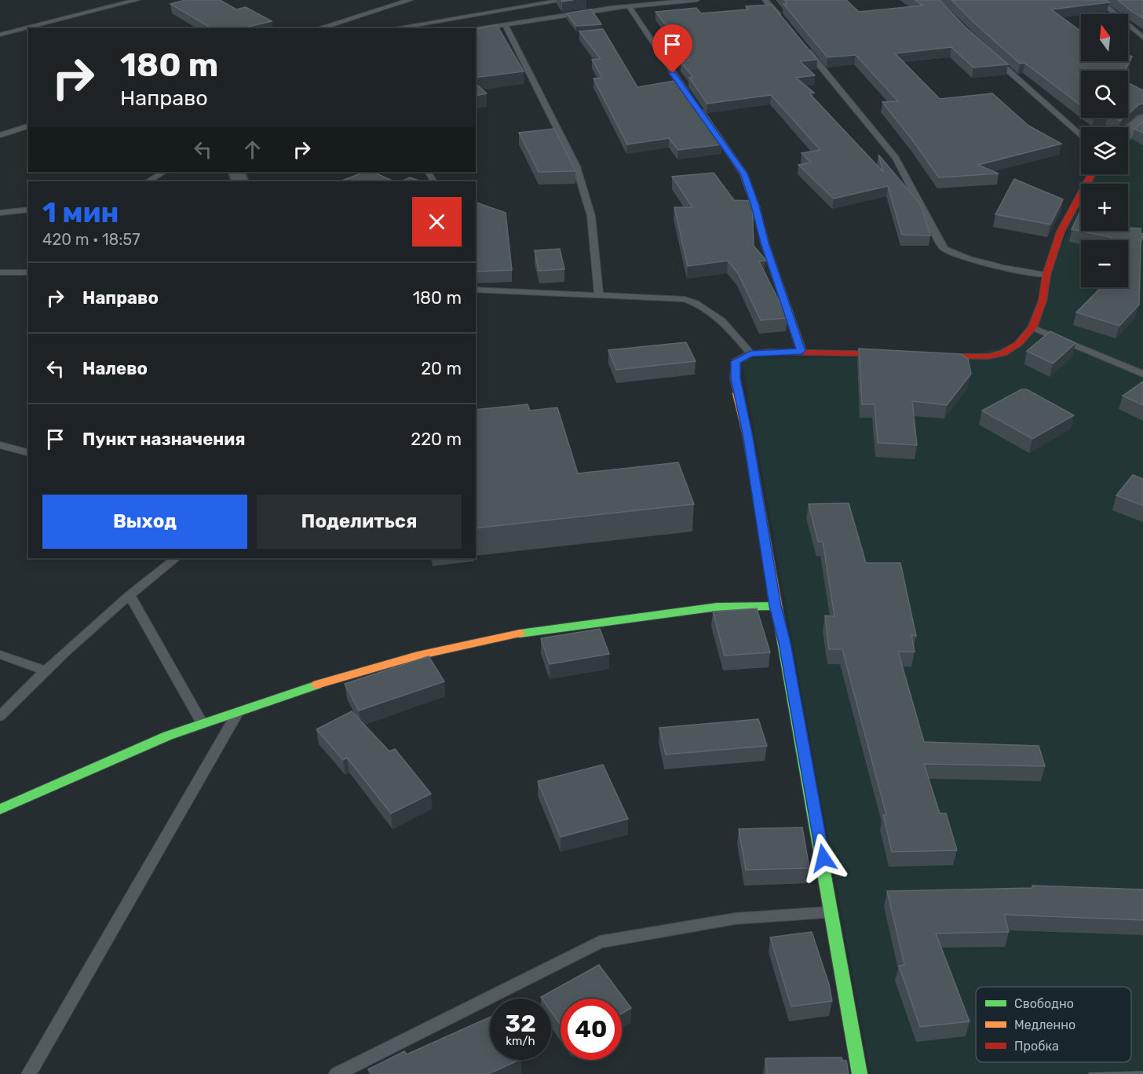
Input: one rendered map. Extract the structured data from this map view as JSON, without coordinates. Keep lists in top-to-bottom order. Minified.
{"legend":["Свободно","Медленно","Пробка"],"north":"top","page":{"map_buttons":["+","−"],"turn":["180 m","Направо"],"heading":["1 мин","420 m · 18:57"],"list":[{"name":"Направо","value":"180 m"},{"name":"Налево","value":"20 m"},{"name":"Пункт назначения","value":"220 m"}],"buttons":["Выход","Поделиться"],"speed":"32 km/h","limit":"40"}}
